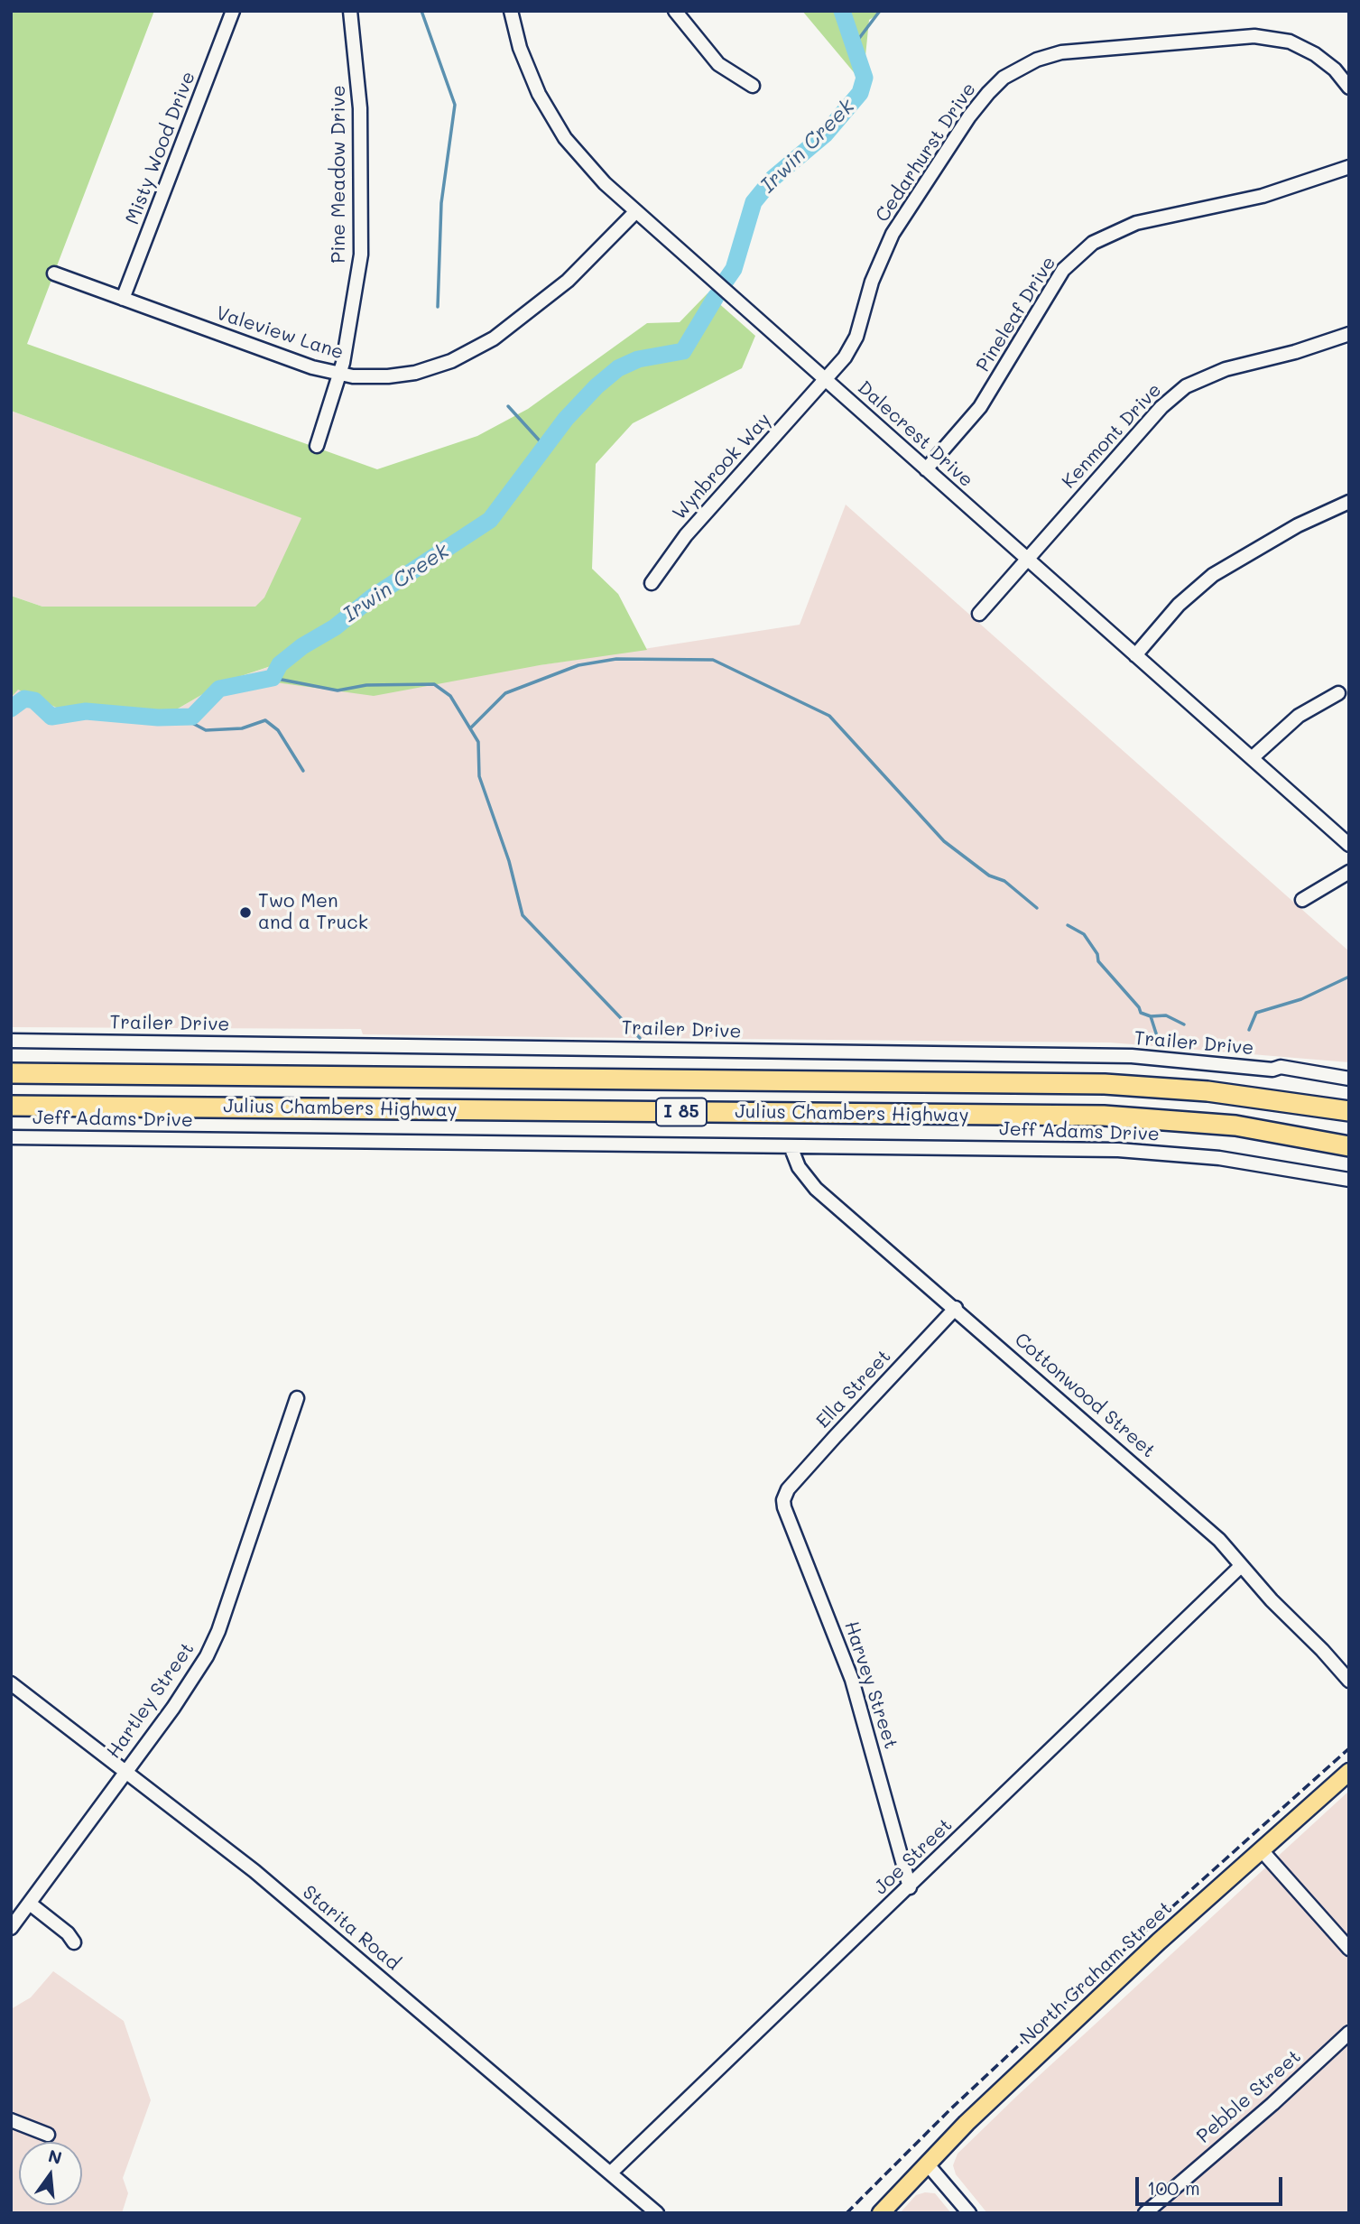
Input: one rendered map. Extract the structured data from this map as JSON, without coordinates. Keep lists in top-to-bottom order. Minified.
{"streets":{"highway":["Julius Chambers Highway","I 85"],"main road":["North Graham Street"],"street":["Misty Wood Drive","Cedarhurst Drive","Pine Meadow Drive","Pineleaf Drive","Valeview Lane","Dalecrest Drive","Kenmont Drive","Wynbrook Way","Trailer Drive","Jeff Adams Drive","Ella Street","Cottonwood Street","Harvey Street","Hartley Street","Joe Street","Starita Road","Pebble Street"]},"crossings":[["Misty Wood Drive","Valeview Lane"],["Cedarhurst Drive","Dalecrest Drive"],["Cedarhurst Drive","Wynbrook Way"],["Pine Meadow Drive","Valeview Lane"],["Pineleaf Drive","Dalecrest Drive"],["Valeview Lane","Dalecrest Drive"],["Dalecrest Drive","Kenmont Drive"],["Dalecrest Drive","Wynbrook Way"],["Jeff Adams Drive","Cottonwood Street"],["Ella Street","Cottonwood Street"],["Ella Street","Harvey Street"],["Cottonwood Street","Joe Street"],["Harvey Street","Joe Street"],["Hartley Street","Starita Road"],["Joe Street","Starita Road"]],"water":["Irwin Creek"],"places":["Two Men and a Truck"],"scale_bar":"100 m","north":"top"}
